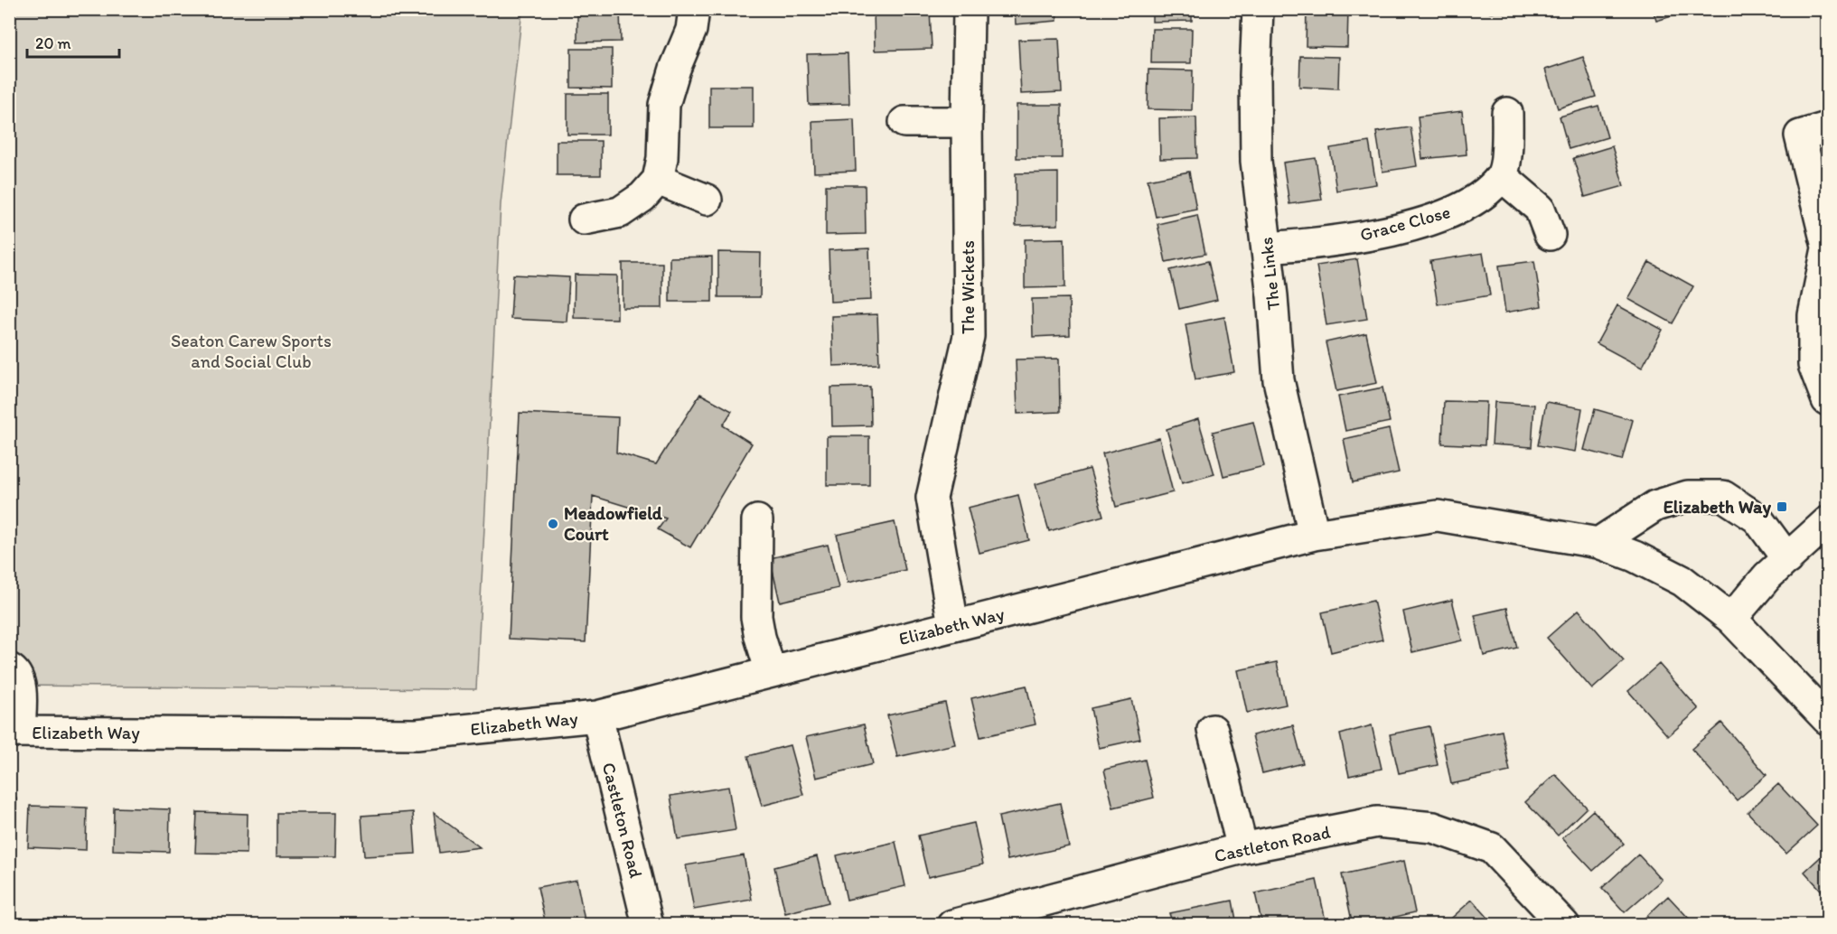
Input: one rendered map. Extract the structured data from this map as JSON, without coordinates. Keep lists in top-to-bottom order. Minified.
{"streets":{"street":["Grace Close","The Links","The Wickets","Elizabeth Way","Castleton Road"]},"crossings":[["Grace Close","The Links"],["The Links","Elizabeth Way"],["The Wickets","Elizabeth Way"],["Elizabeth Way","Castleton Road"]],"parks":["Seaton Carew Sports and Social Club"],"places":{"transit":["Elizabeth Way"],"other":["Meadowfield Court"]},"scale_bar":"20 m"}
